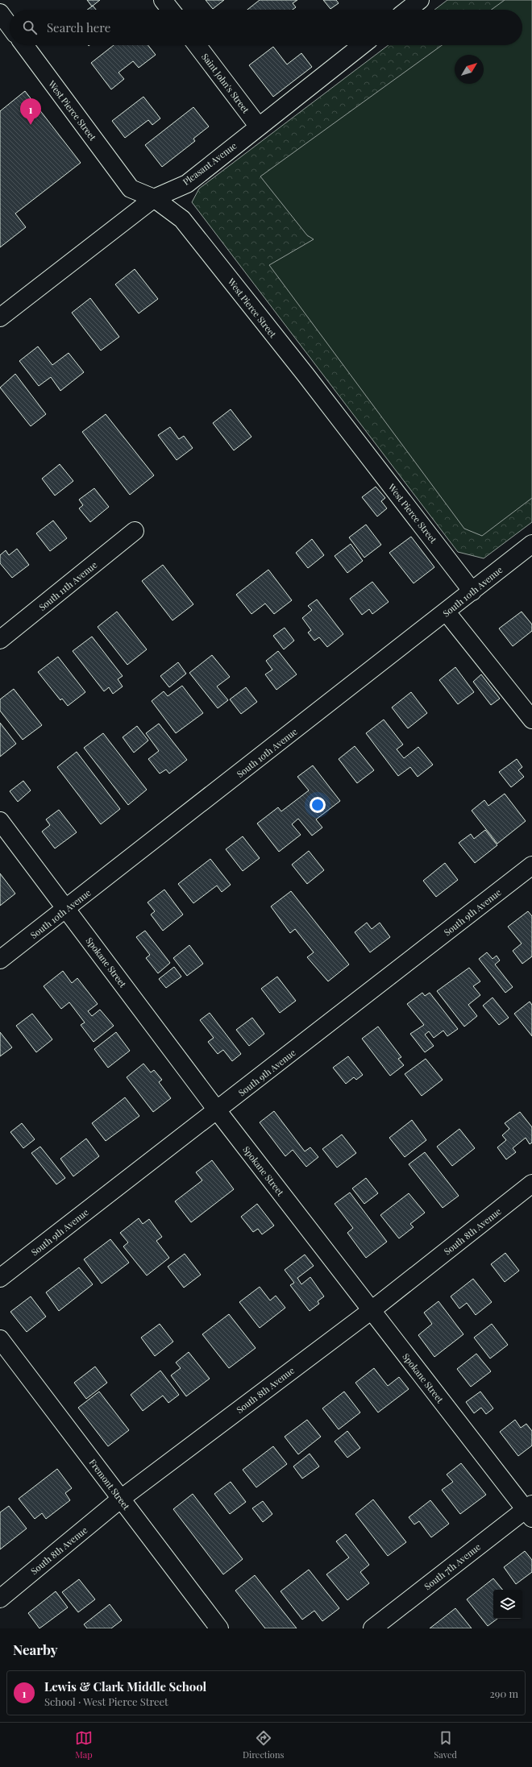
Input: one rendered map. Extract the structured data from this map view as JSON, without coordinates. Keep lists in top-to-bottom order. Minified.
{"streets":{"street":["Saint John's Street","West Pierce Street","Pleasant Avenue","South 11th Avenue","South 10th Avenue","South 9th Avenue","Spokane Street","South 8th Avenue","Fremont Street","South 7th Avenue"]},"crossings":[["Saint John's Street","Pleasant Avenue"],["West Pierce Street","Pleasant Avenue"],["West Pierce Street","South 10th Avenue"],["South 10th Avenue","Spokane Street"],["South 9th Avenue","Spokane Street"],["Spokane Street","South 8th Avenue"],["Spokane Street","South 7th Avenue"],["South 8th Avenue","Fremont Street"]],"north":"top right","page":{"search":"Search here","pins":"1","heading":"Nearby","list":[{"mark":"1","name":"Lewis & Clark Middle School","note":"School · West Pierce Street","value":"290 m"}],"nav":["Map","Directions","Saved"]}}
